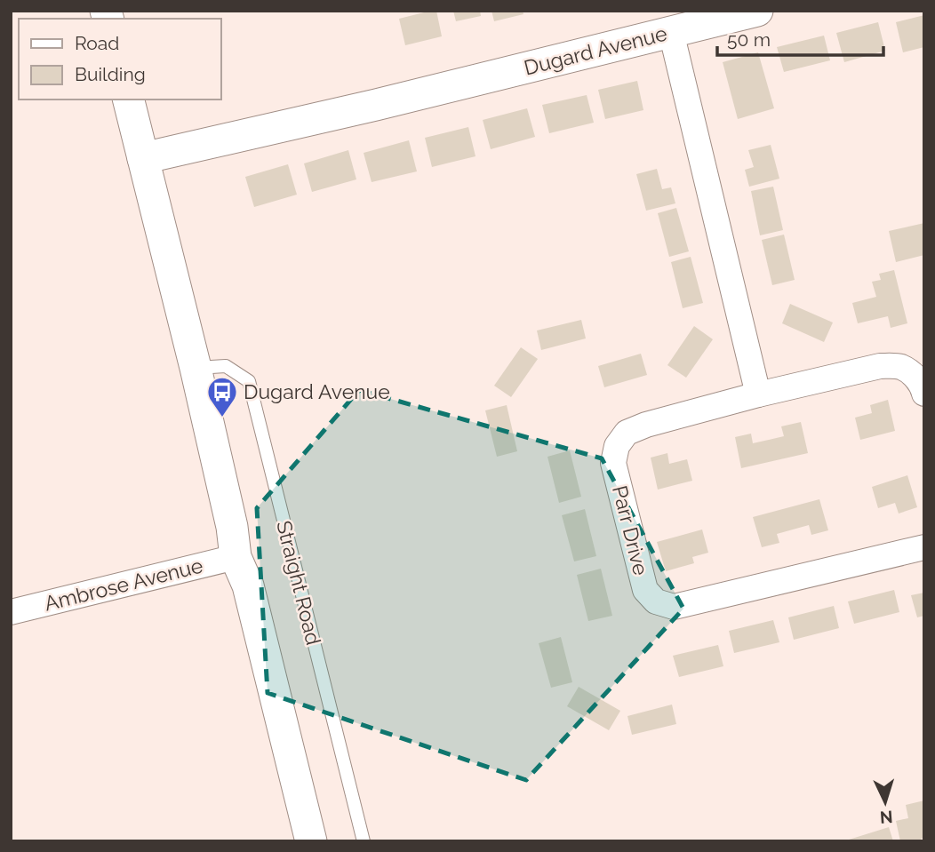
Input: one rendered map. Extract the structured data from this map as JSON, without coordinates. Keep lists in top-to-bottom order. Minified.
{"streets":{"street":["Dugard Avenue","Parr Drive","Ambrose Avenue"],"lane":["Straight Road"]},"places":{"bus stop":["Dugard Avenue"]},"legend":["Road","Building"],"scale_bar":"50 m","north":"bottom"}
